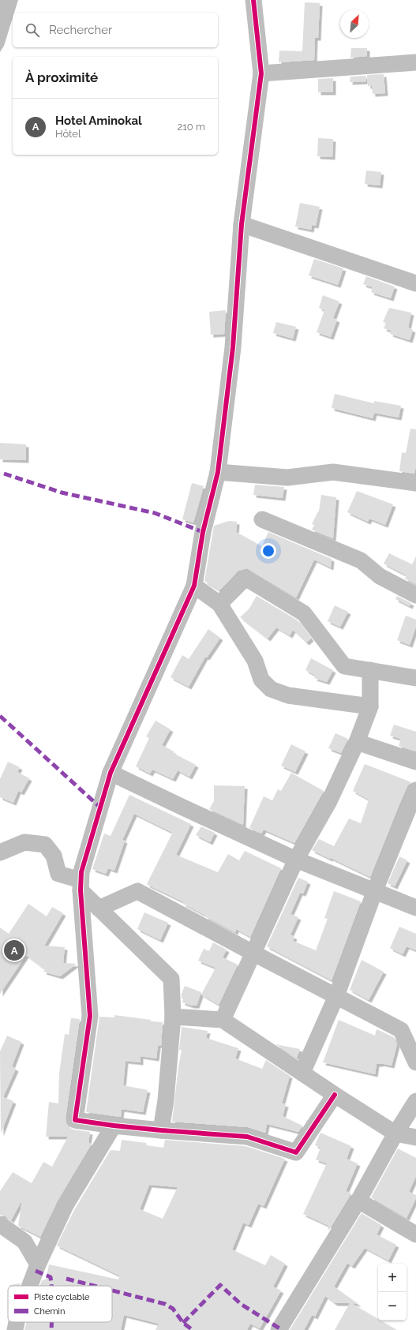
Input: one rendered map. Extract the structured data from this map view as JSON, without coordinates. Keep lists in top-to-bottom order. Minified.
{"legend":["Piste cyclable","Chemin"],"north":"top right","page":{"search":"Rechercher","heading":"À proximité","list":[{"mark":"A","name":"Hotel Aminokal","note":"Hôtel","value":"210 m"}],"pins":"A","map_buttons":["+","−"]}}
